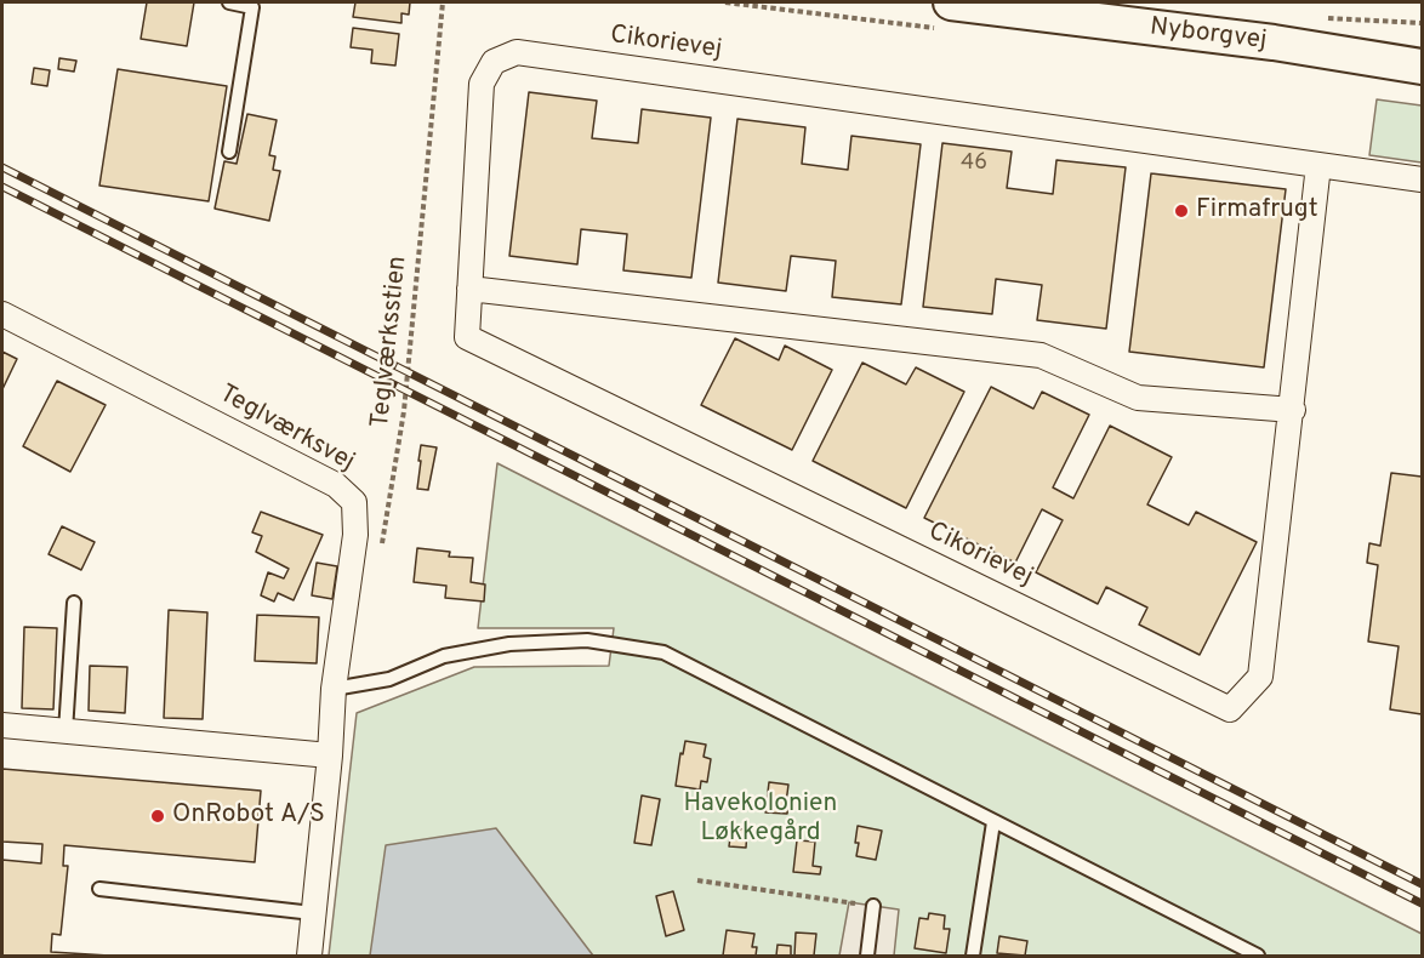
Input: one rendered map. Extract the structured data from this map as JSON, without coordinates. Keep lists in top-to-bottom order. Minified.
{"streets":{"main road":["Nyborgvej"],"street":["Cikorievej","Teglværksvej"],"path":["Teglværksstien"]},"parks":["Havekolonien Løkkegård"],"places":["Firmafrugt","OnRobot A/S"],"house_numbers":["46"]}
